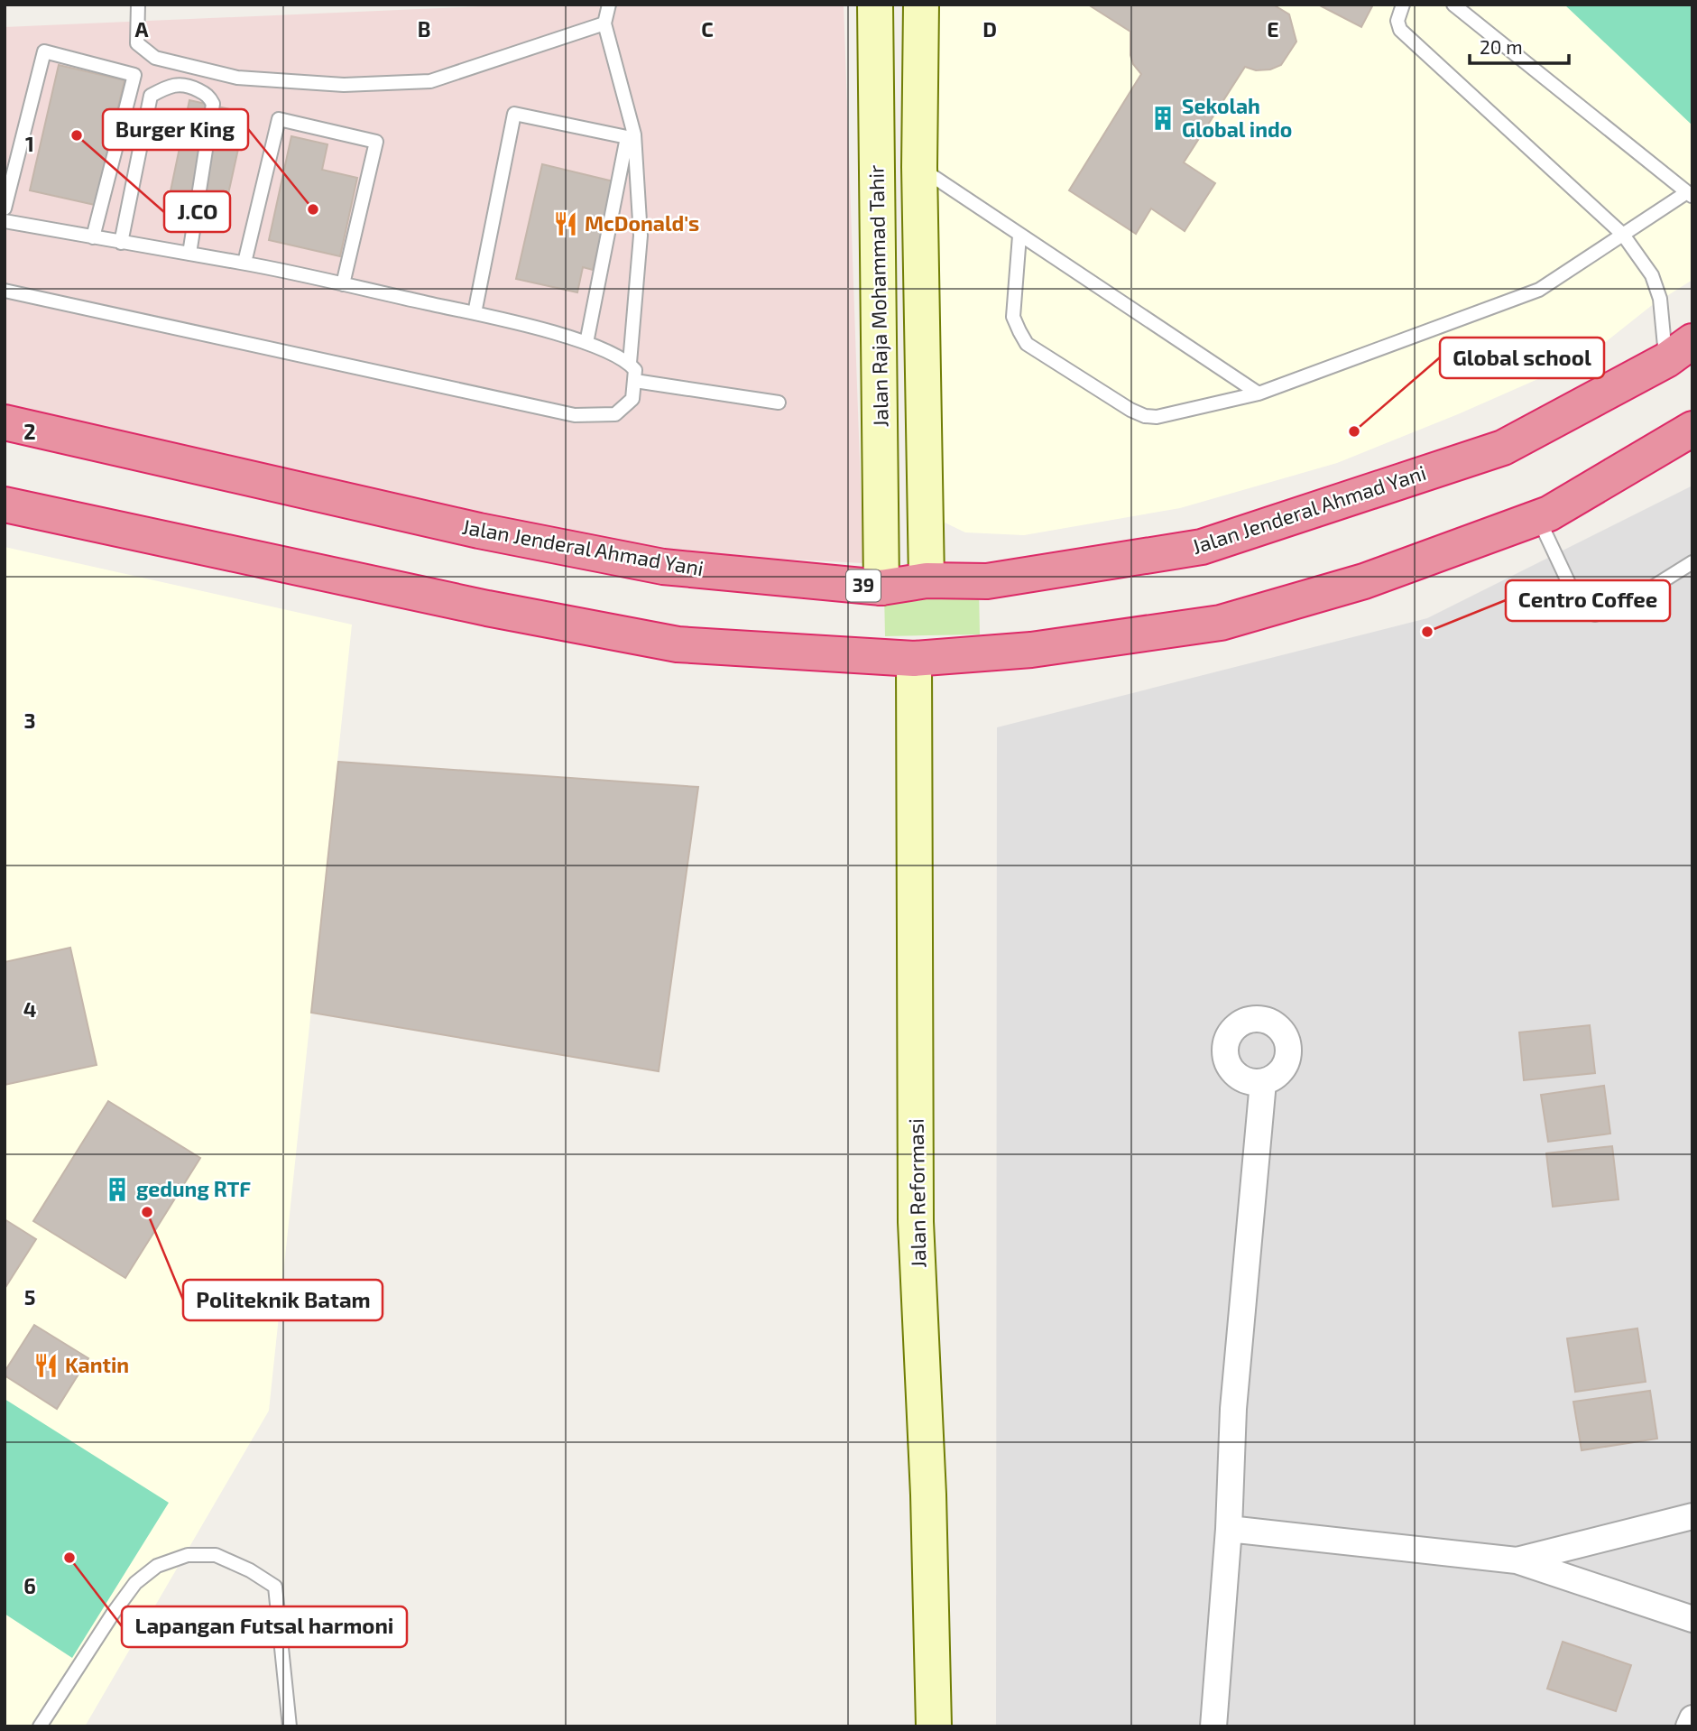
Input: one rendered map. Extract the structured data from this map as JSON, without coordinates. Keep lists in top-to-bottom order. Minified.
{"streets":{"highway":["Jalan Jenderal Ahmad Yani","39"],"main road":["Jalan Raja Mohammad Tahir","Jalan Reformasi"]},"crossings":[["Jalan Raja Mohammad Tahir","Jalan Jenderal Ahmad Yani"]],"places":{"building":["Sekolah Global indo","gedung RTF"],"other":["J.CO","Burger King","Global school","Centro Coffee","Politeknik Batam","Lapangan Futsal harmoni"],"restaurant":["McDonald's","Kantin"]},"scale_bar":"20 m","grid":{"columns":["A","B","C","D","E"],"rows":["1","2","3","4","5","6"]}}
